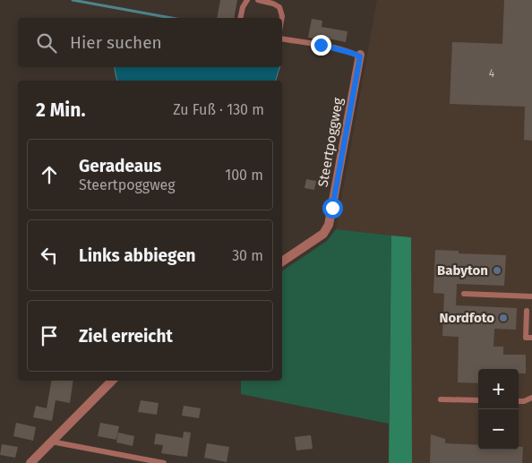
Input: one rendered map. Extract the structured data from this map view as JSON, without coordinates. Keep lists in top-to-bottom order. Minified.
{"streets":{"street":["Steertpoggweg"]},"places":["Babyton","Nordfoto"],"house_numbers":["4"],"page":{"search":"Hier suchen","heading":["2 Min.","Zu Fuß · 130 m"],"list":[["Geradeaus","Steertpoggweg","100 m"],["Links abbiegen","30 m"],"Ziel erreicht"],"map_buttons":["+","−"]}}
